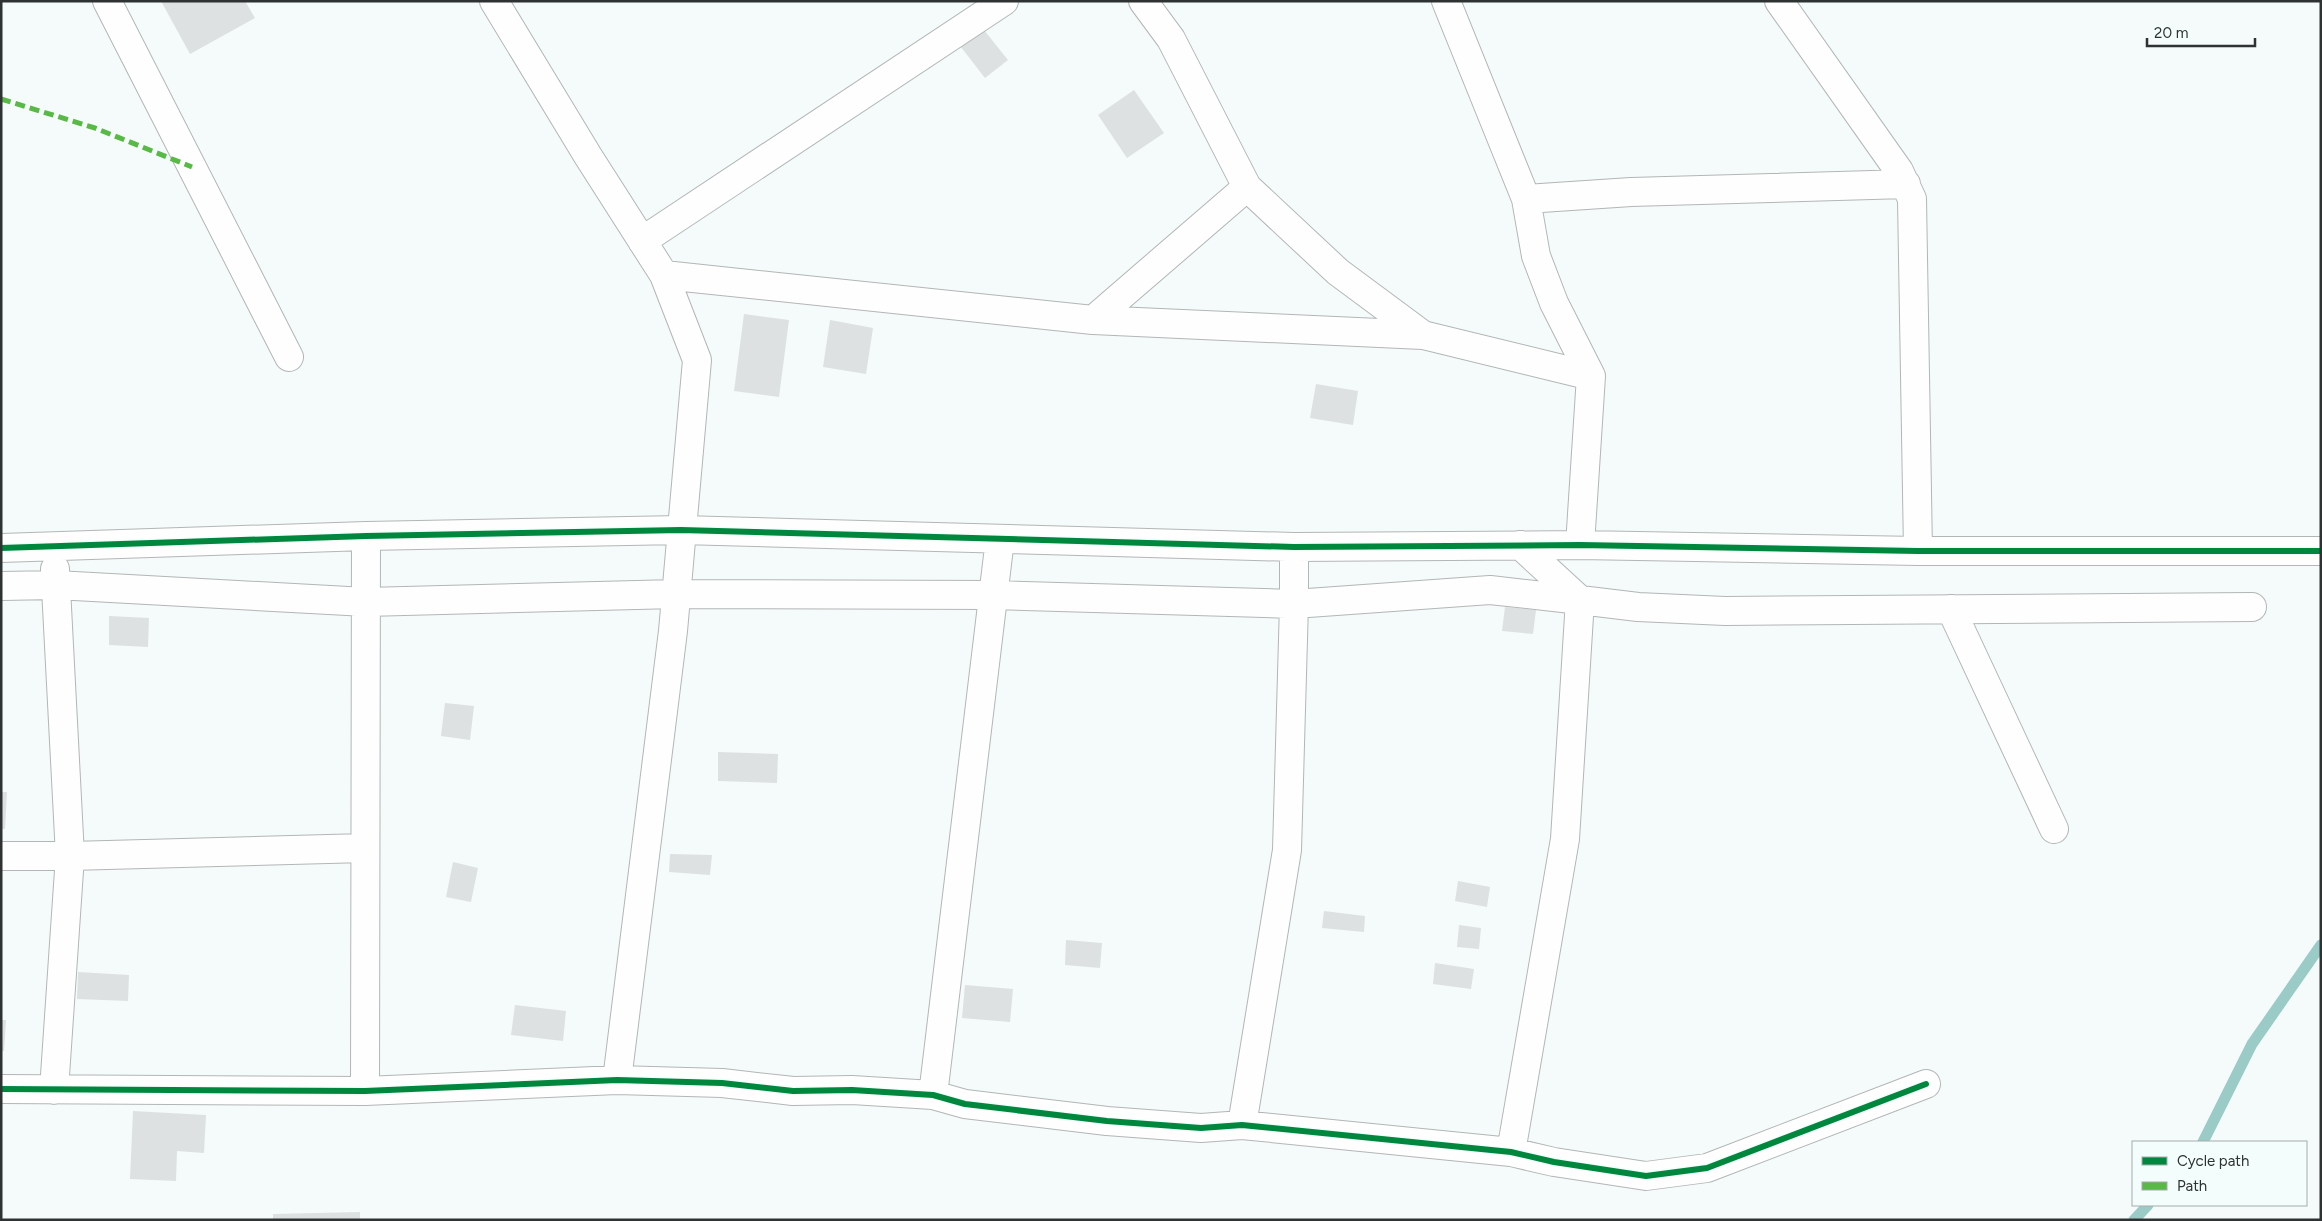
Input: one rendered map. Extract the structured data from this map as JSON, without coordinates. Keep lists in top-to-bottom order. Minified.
{"legend":["Cycle path","Path"],"scale_bar":"20 m"}
